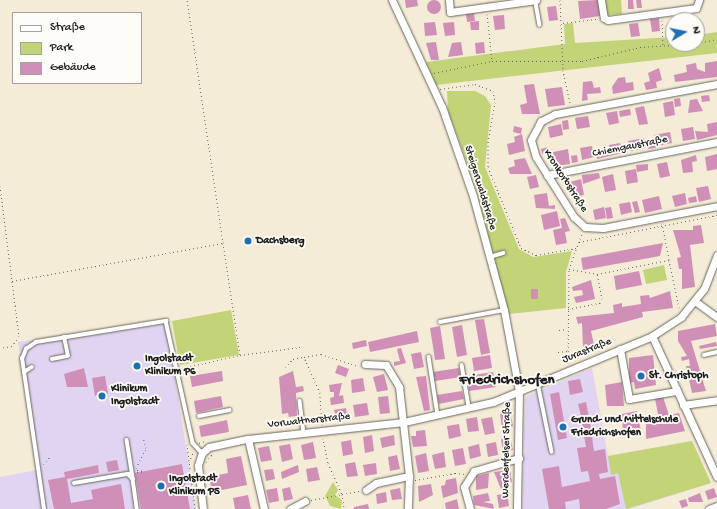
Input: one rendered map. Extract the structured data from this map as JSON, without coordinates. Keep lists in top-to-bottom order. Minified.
{"streets":{"street":["Chiemgaustraße","Kronkorbstraße","Steigerwaldstraße","Jurastraße","Vorwaltnerstraße","Werdenfelser Straße"]},"crossings":[["Chiemgaustraße","Kronkorbstraße"],["Steigerwaldstraße","Jurastraße"],["Steigerwaldstraße","Werdenfelser Straße"],["Jurastraße","Vorwaltnerstraße"],["Jurastraße","Werdenfelser Straße"]],"districts":["Friedrichshofen"],"places":["Dachsberg","Ingolstadt Klinikum P6","St. Christoph","Klinikum Ingolstadt","Grund- und Mittelschule Friedrichshofen","Ingolstadt Klinikum P5"],"legend":["Straße","Park","Gebäude"],"north":"right"}
